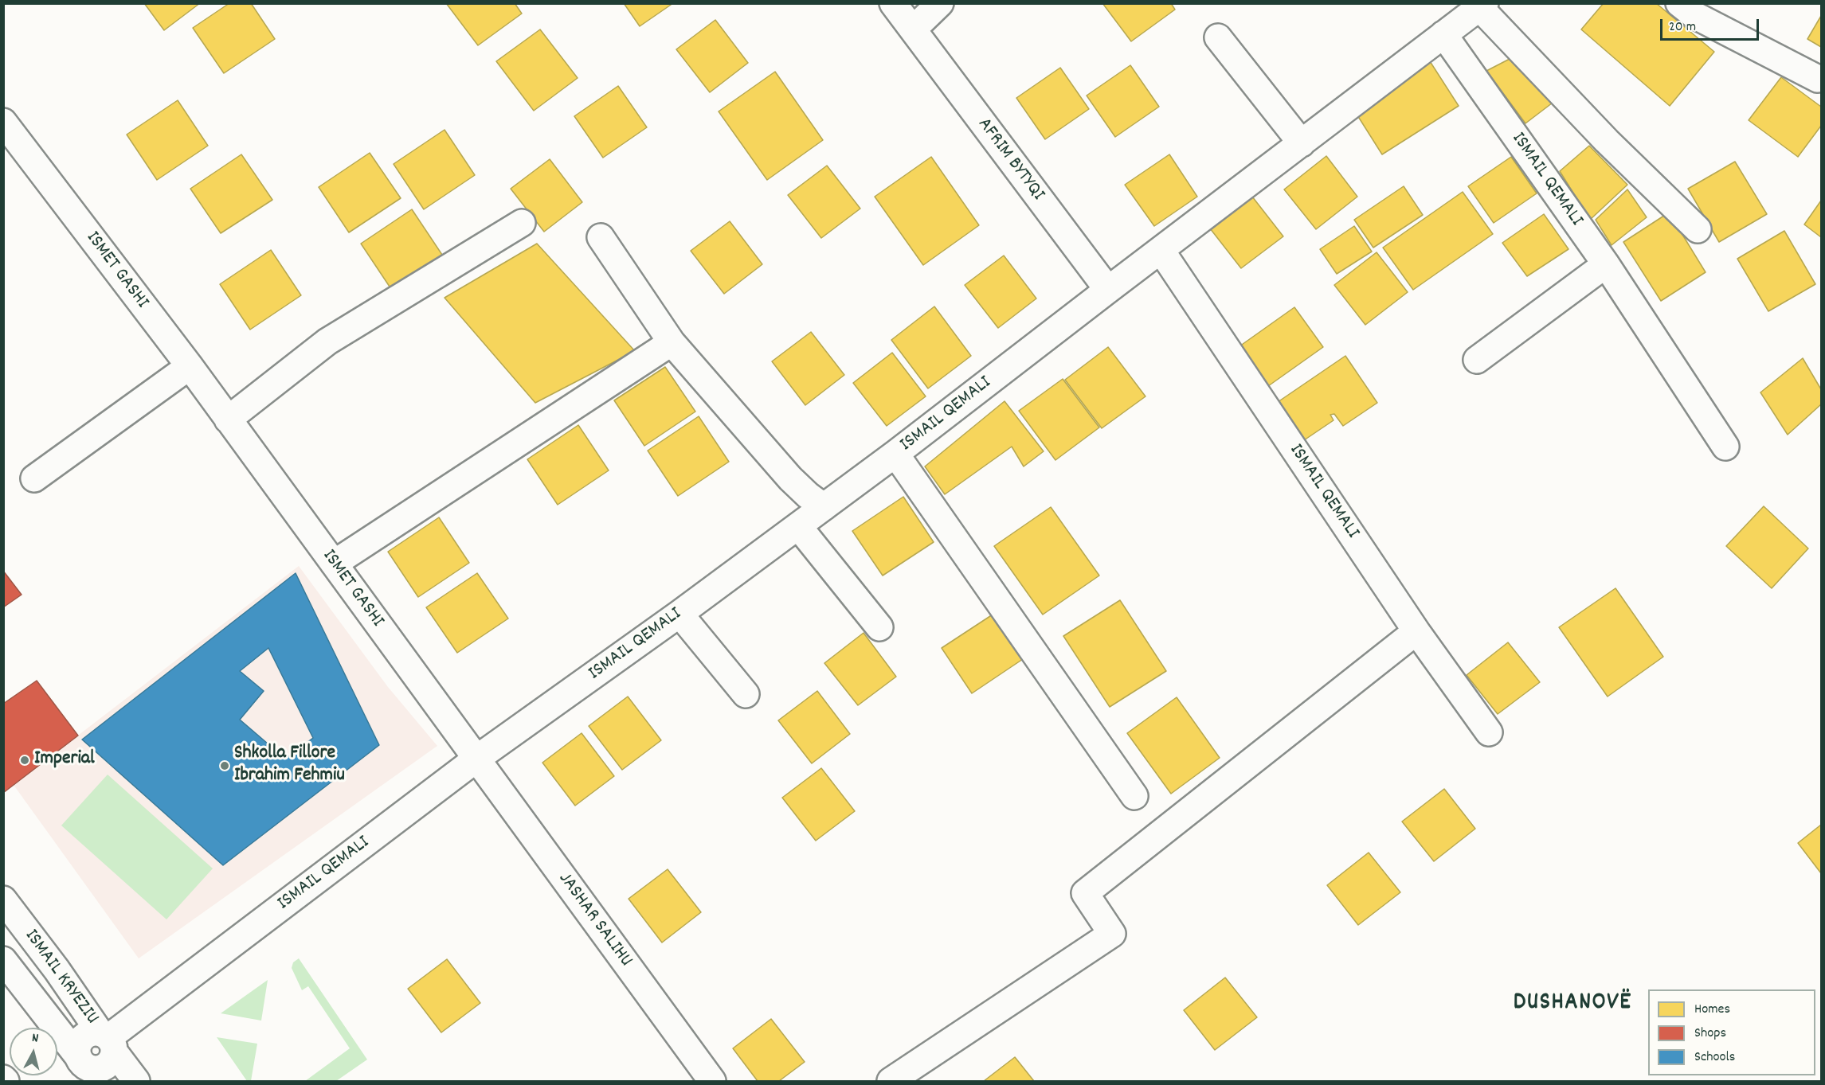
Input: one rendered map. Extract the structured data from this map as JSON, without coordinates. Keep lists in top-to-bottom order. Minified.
{"streets":{"street":["AFRIM BYTYQI","ISMAIL QEMALI","ISMET GASHI","JASHAR SALIHU","ISMAIL KRYEZIU"]},"crossings":[["AFRIM BYTYQI","ISMAIL QEMALI"],["ISMAIL QEMALI","ISMET GASHI"],["ISMAIL QEMALI","JASHAR SALIHU"],["ISMAIL QEMALI","ISMAIL KRYEZIU"],["ISMET GASHI","JASHAR SALIHU"]],"districts":["DUSHANOVË"],"places":["Imperial","Shkolla Fillore Ibrahim Fehmiu"],"legend":["Homes","Shops","Schools"],"scale_bar":"20 m","north":"top"}
